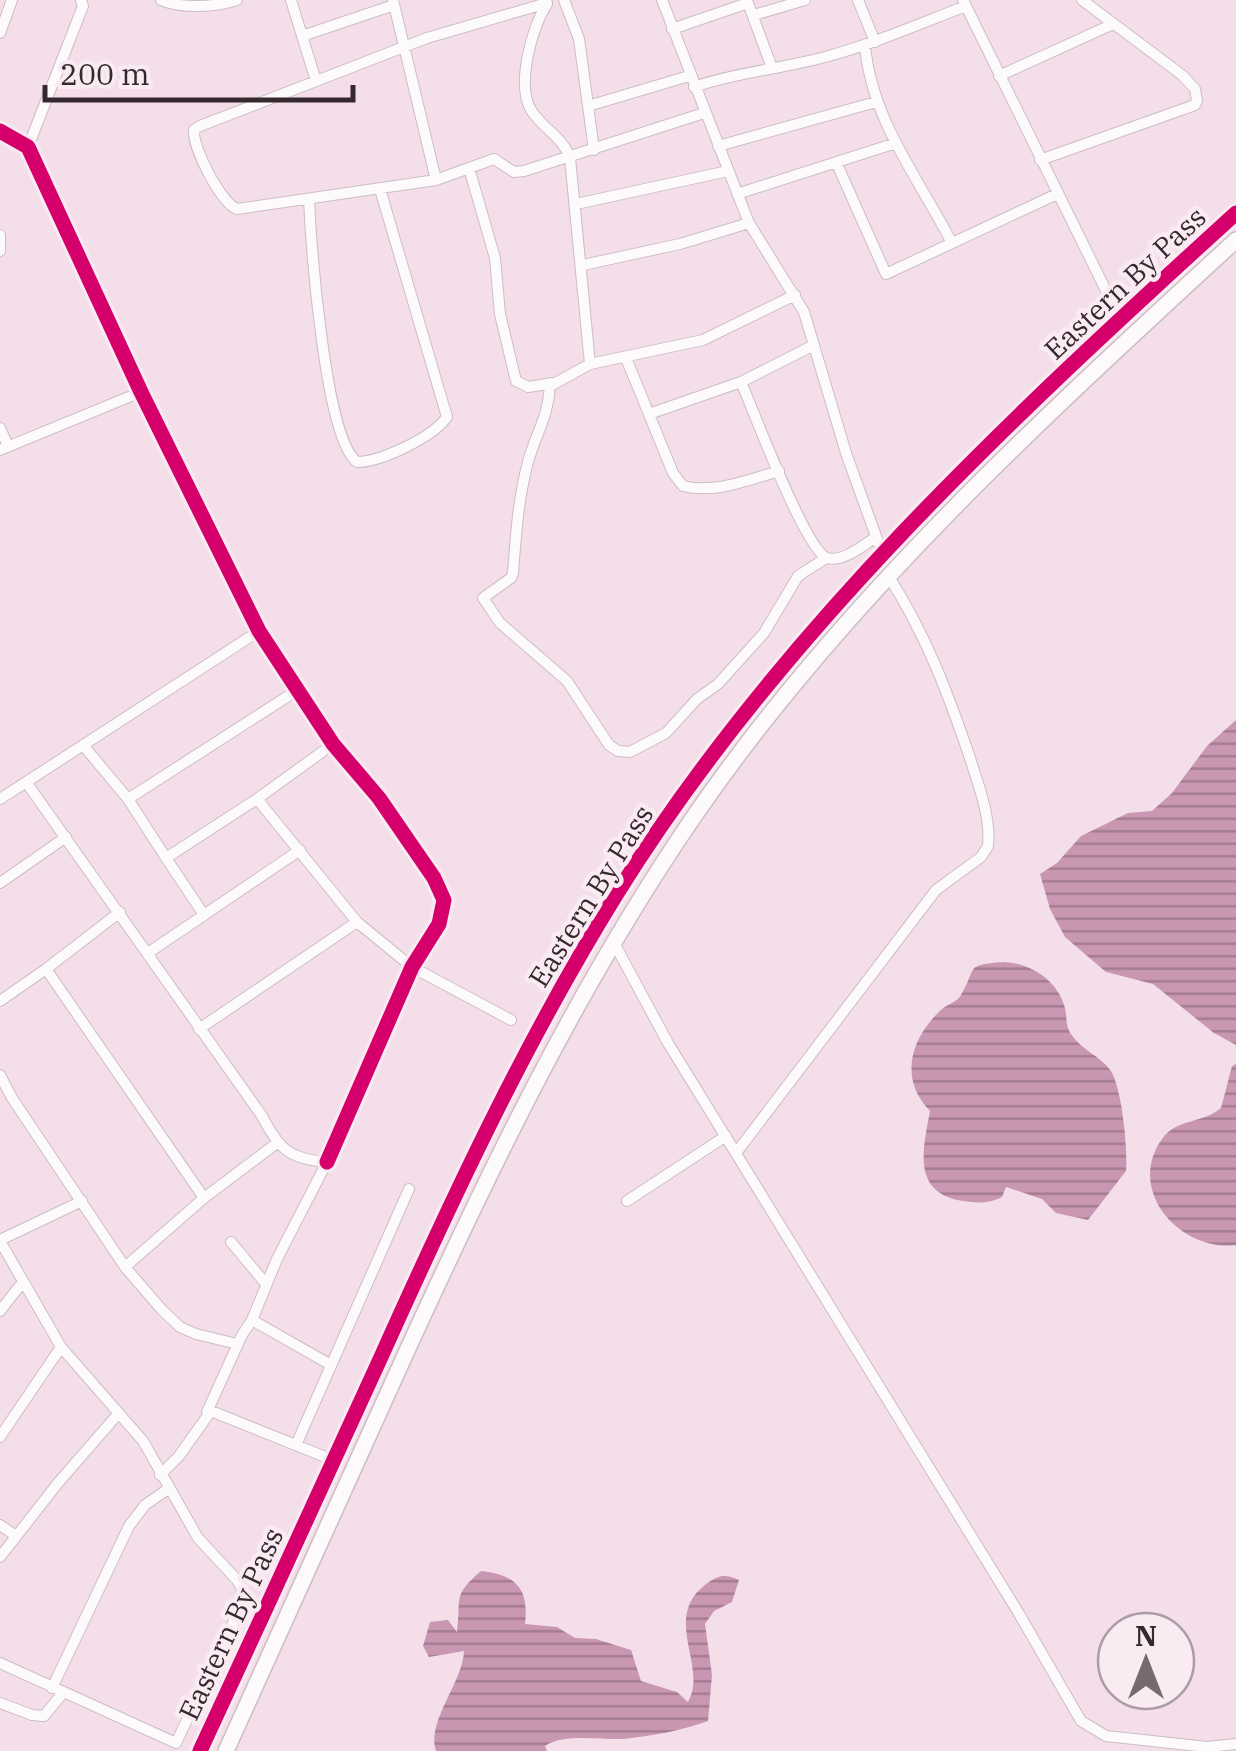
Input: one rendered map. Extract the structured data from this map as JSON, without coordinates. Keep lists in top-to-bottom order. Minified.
{"streets":{"main road":["Eastern By Pass"]},"scale_bar":"200 m","north":"top"}
